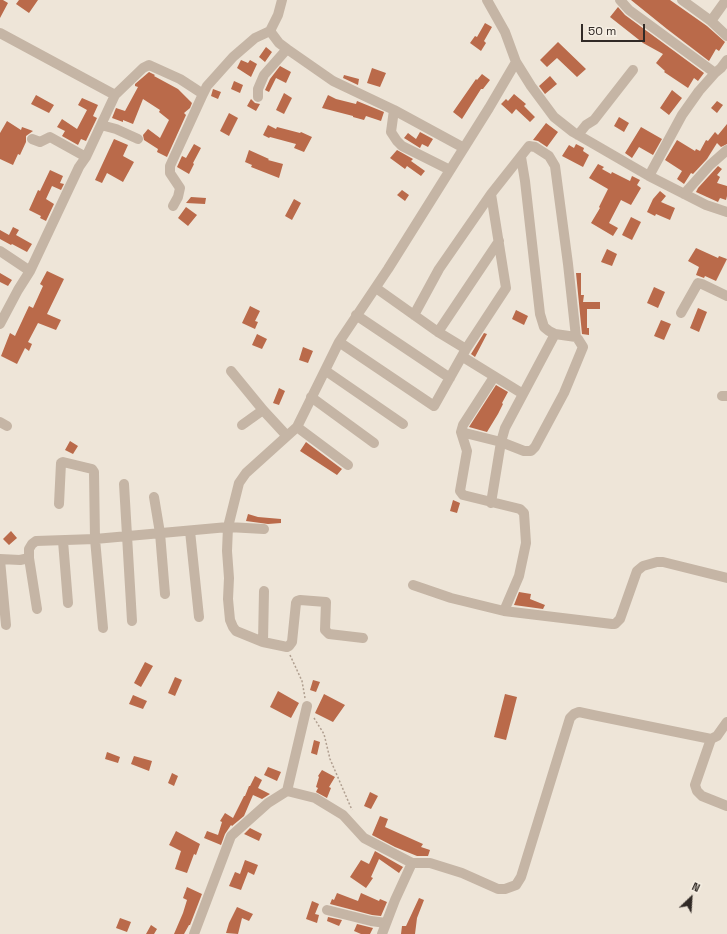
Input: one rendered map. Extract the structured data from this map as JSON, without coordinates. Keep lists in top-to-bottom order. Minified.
{"scale_bar":"50 m","north":"top right"}
